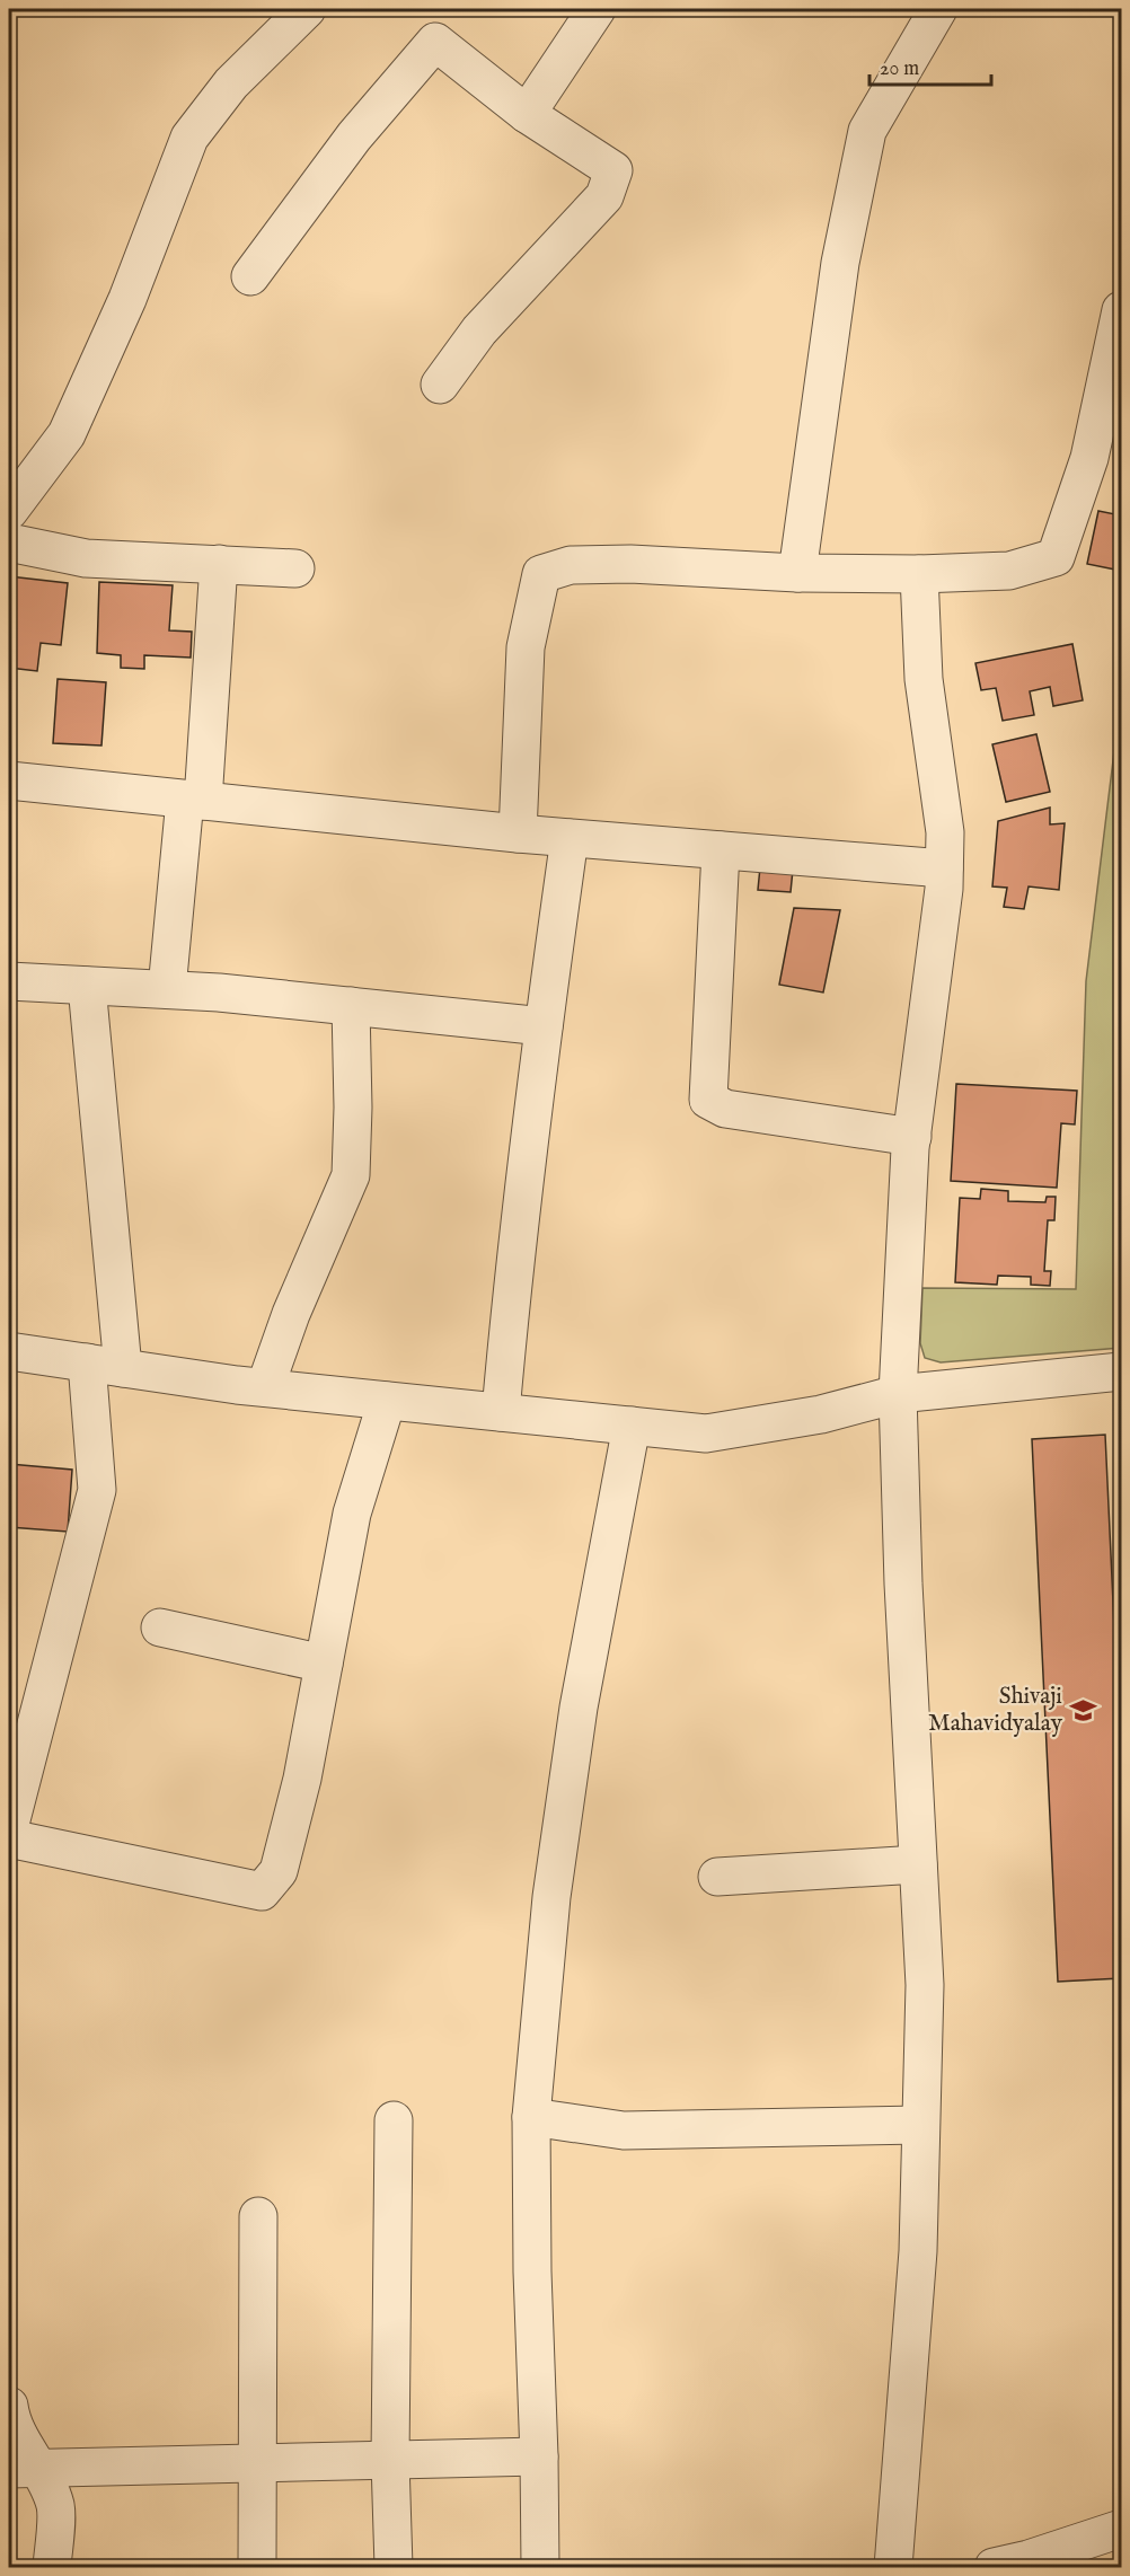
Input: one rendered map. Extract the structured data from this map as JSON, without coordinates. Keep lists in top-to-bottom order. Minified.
{"places":{"school or university":["Shivaji Mahavidyalay"]},"scale_bar":"20 m"}
